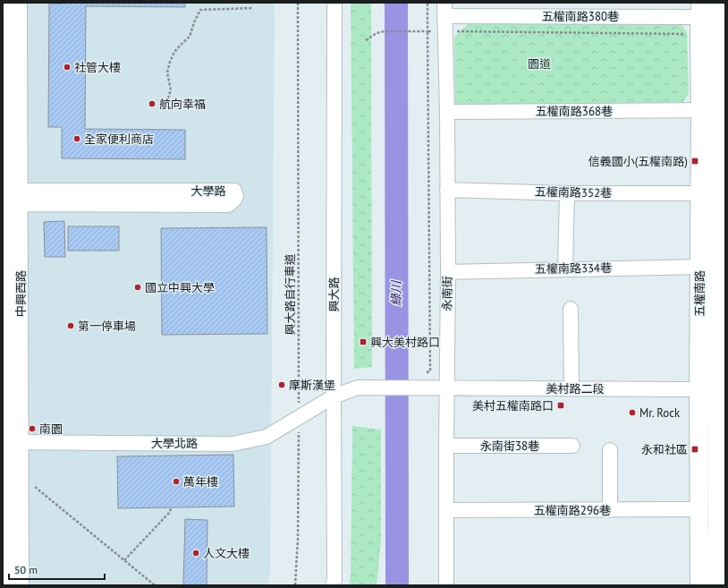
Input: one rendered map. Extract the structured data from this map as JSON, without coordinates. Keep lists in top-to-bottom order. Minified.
{"streets":{"main road":["五權南路"],"street":["五權南路380巷","五權南路368巷","大學路","五權南路352巷","五權南路334巷","中興西路","永南街","興大路","美村路二段","大學北路","永南街38巷","五權南路296巷"],"path":["興大路自行車道"]},"crossings":[["五權南路380巷","永南街"],["五權南路380巷","五權南路"],["五權南路368巷","永南街"],["五權南路368巷","五權南路"],["大學路","中興西路"],["五權南路352巷","永南街"],["五權南路352巷","五權南路"],["五權南路334巷","永南街"],["五權南路334巷","五權南路"],["中興西路","大學北路"],["永南街","美村路二段"],["永南街","永南街38巷"],["永南街","五權南路296巷"],["五權南路","美村路二段"],["五權南路","五權南路296巷"],["興大路自行車道","大學北路"],["興大路","美村路二段"],["興大路","大學北路"],["美村路二段","大學北路"]],"water":["綠川"],"parks":["園道"],"places":{"other":["社管大樓","航向幸福","全家便利商店","國立中興大學","第一停車場","摩斯漢堡","Mr. Rock","南園","萬年樓","人文大樓"],"transit":["信義國小(五權南路)","興大美村路口","美村五權南路口","永和社區"]},"scale_bar":"50 m"}
